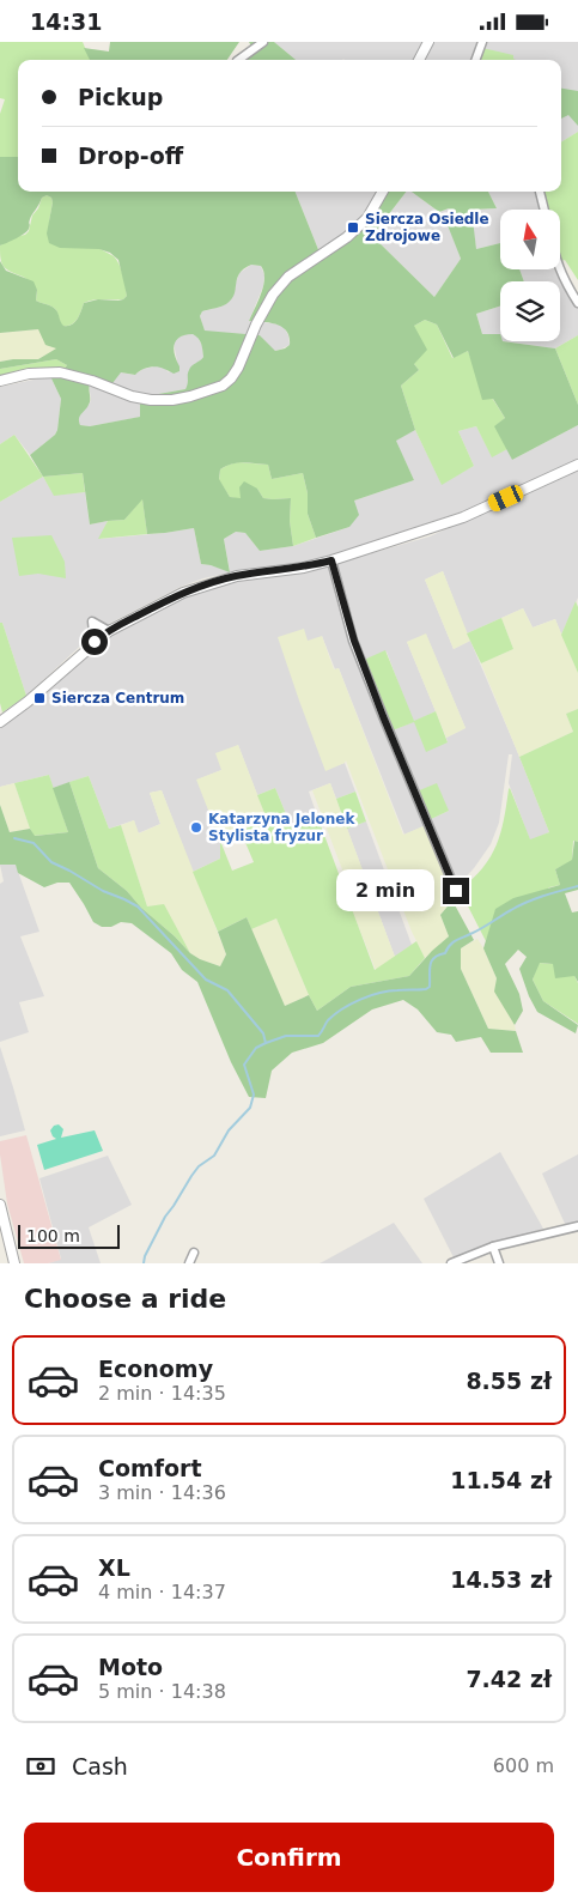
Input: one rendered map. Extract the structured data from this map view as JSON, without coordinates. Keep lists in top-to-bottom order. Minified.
{"places":{"transit":["Siercza Osiedle Zdrojowe","Siercza Centrum"],"other":["Katarzyna Jelonek Stylista fryzur"]},"scale_bar":"100 m","north":"top","page":{"status":"14:31","banner":["Pickup","Drop-off"],"bubble":"2 min","scale":"100 m","heading":"Choose a ride","list":[{"name":"Economy","note":"2 min · 14:35","value":"8.55 zł"},{"name":"Comfort","note":"3 min · 14:36","value":"11.54 zł"},{"name":"XL","note":"4 min · 14:37","value":"14.53 zł"},{"name":"Moto","note":"5 min · 14:38","value":"7.42 zł"}],"pay":["Cash","600 m"],"buttons":"Confirm"}}
